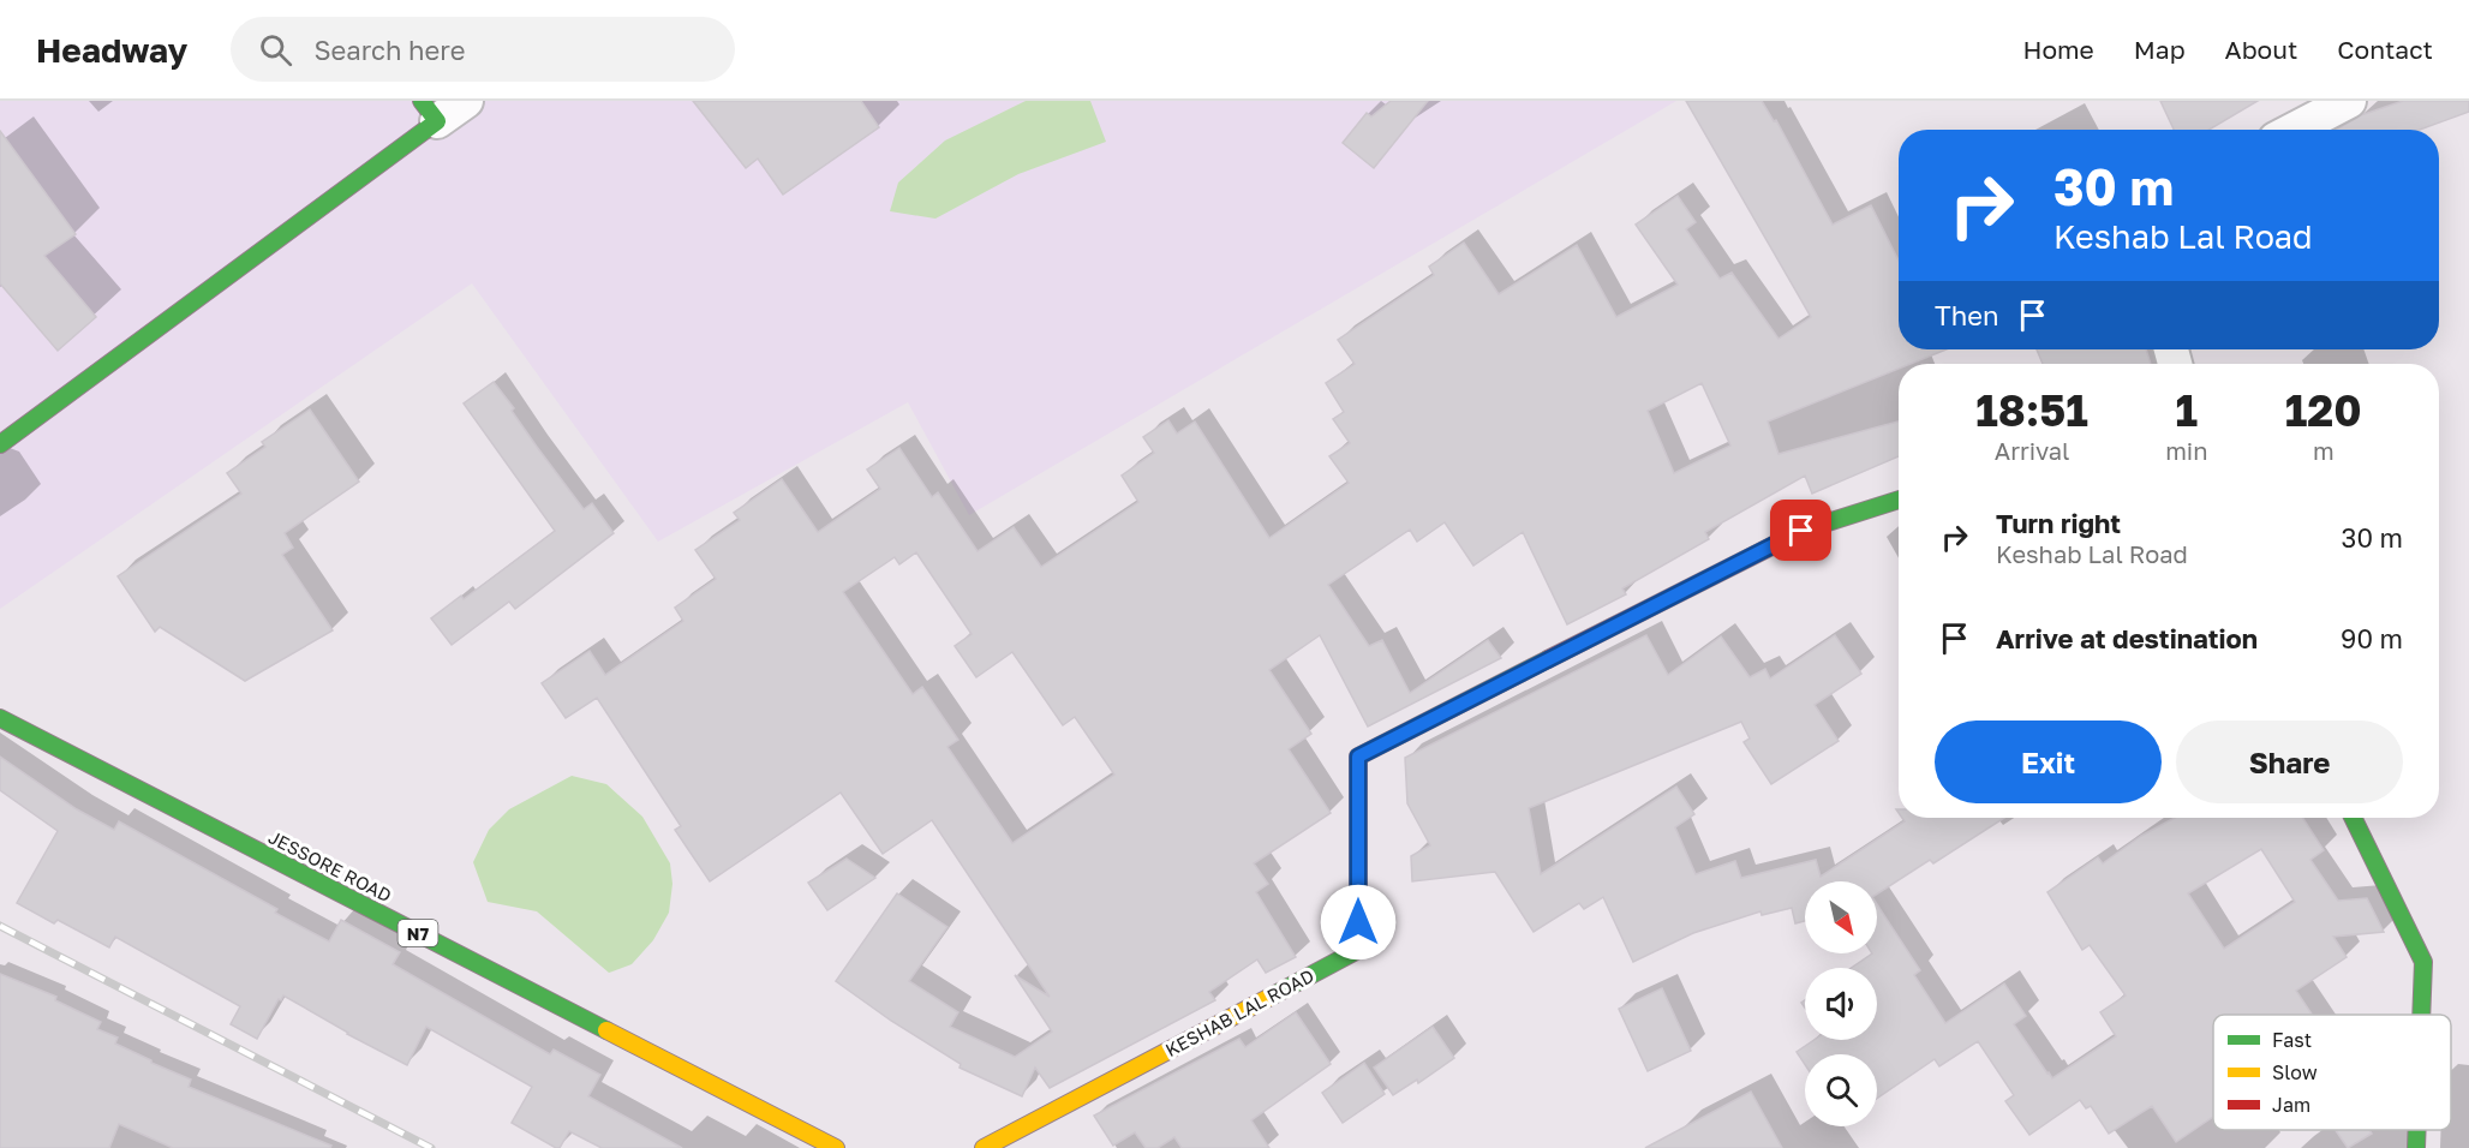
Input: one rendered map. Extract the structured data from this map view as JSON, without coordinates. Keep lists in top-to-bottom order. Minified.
{"streets":{"main road":["JESSORE ROAD","N7","KESHAB LAL ROAD"]},"legend":["Fast","Slow","Jam"],"north":"bottom right","page":{"header":"Headway","search":"Search here","nav":["Home","Map","About","Contact"],"turn":["30 m","Keshab Lal Road"],"then":"Then","eta":["18:51","Arrival","1","min","120","m"],"list":[{"name":"Turn right","note":"Keshab Lal Road","value":"30 m"},{"name":"Arrive at destination","value":"90 m"}],"buttons":["Exit","Share"]}}
